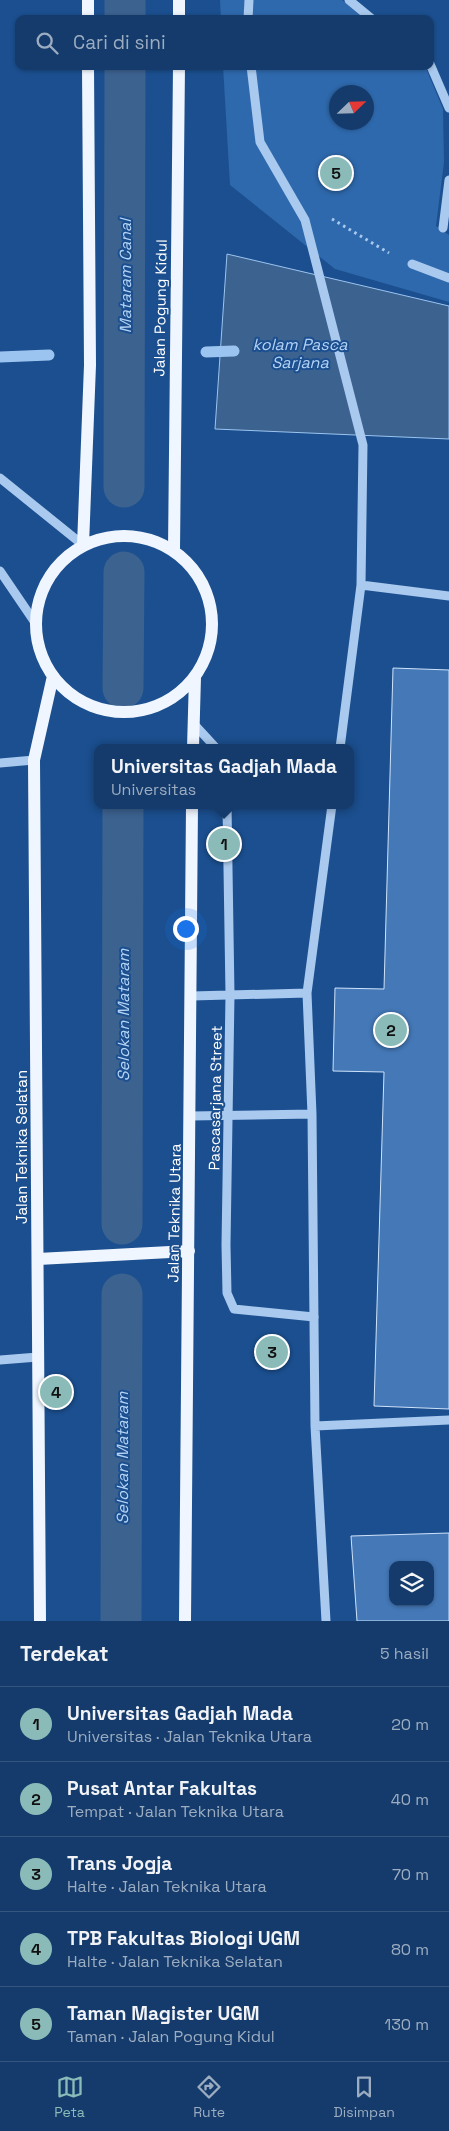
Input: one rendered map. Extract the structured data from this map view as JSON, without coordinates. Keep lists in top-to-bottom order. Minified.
{"streets":{"main road":["Jalan Pogung Kidul","Jalan Teknika Selatan","Jalan Teknika Utara"],"street":["Pascasarjana Street"]},"crossings":[["Jalan Pogung Kidul","Jalan Teknika Selatan"]],"water":["Mataram Canal","kolam Pasca Sarjana","Selokan Mataram"],"north":"top right","page":{"search":"Cari di sini","pins":["5","1","2","3","4"],"popup":["Universitas Gadjah Mada","Universitas"],"heading":["Terdekat","5 hasil"],"list":[{"mark":"1","name":"Universitas Gadjah Mada","note":"Universitas · Jalan Teknika Utara","value":"20 m"},{"mark":"2","name":"Pusat Antar Fakultas","note":"Tempat · Jalan Teknika Utara","value":"40 m"},{"mark":"3","name":"Trans Jogja","note":"Halte · Jalan Teknika Utara","value":"70 m"},{"mark":"4","name":"TPB Fakultas Biologi UGM","note":"Halte · Jalan Teknika Selatan","value":"80 m"},{"mark":"5","name":"Taman Magister UGM","note":"Taman · Jalan Pogung Kidul","value":"130 m"}],"nav":["Peta","Rute","Disimpan"]}}
